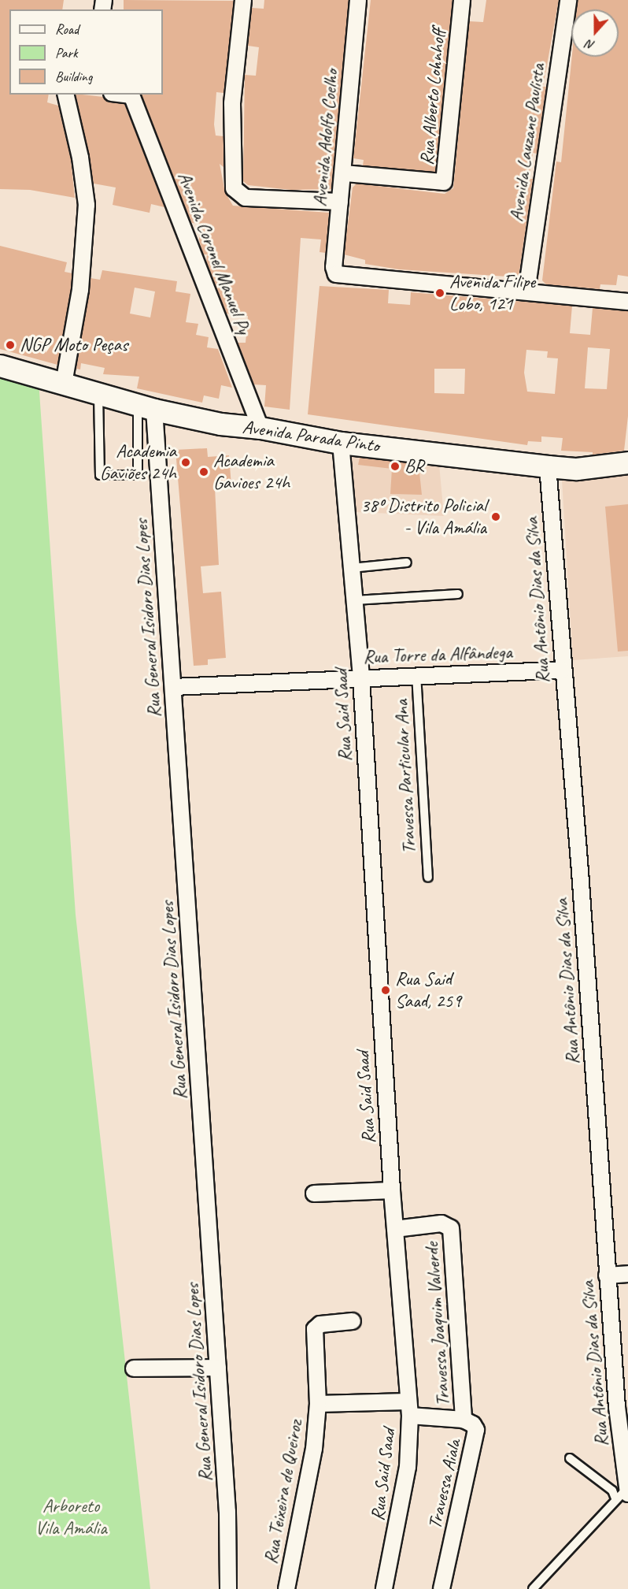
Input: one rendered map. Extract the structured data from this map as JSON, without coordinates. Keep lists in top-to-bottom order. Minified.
{"streets":{"main road":["Avenida Parada Pinto"],"street":["Rua Alberto Lohnhoff","Avenida Adolfo Coelho","Avenida Lauzane Paulista","Avenida Coronel Manuel Py","Rua Antônio Dias da Silva","Rua General Isidoro Dias Lopes","Rua Torre da Alfândega","Rua Said Saad","Travessa Joaquim Valverde","Travessa Aiala","Rua Teixeira de Queiroz"],"lane":["Travessa Particular Ana"]},"crossings":[["Rua Alberto Lohnhoff","Avenida Adolfo Coelho"],["Avenida Adolfo Coelho","Avenida Lauzane Paulista"],["Avenida Coronel Manuel Py","Avenida Parada Pinto"],["Avenida Parada Pinto","Rua Antônio Dias da Silva"],["Avenida Parada Pinto","Rua General Isidoro Dias Lopes"],["Avenida Parada Pinto","Rua Said Saad"],["Rua Antônio Dias da Silva","Rua Torre da Alfândega"],["Rua General Isidoro Dias Lopes","Rua Torre da Alfândega"],["Rua Torre da Alfândega","Rua Said Saad"],["Rua Torre da Alfândega","Travessa Particular Ana"],["Rua Said Saad","Travessa Joaquim Valverde"],["Rua Said Saad","Travessa Aiala"],["Travessa Joaquim Valverde","Travessa Aiala"],["Travessa Aiala","Rua Teixeira de Queiroz"]],"parks":["Arboreto Vila Amália"],"places":["Avenida Filipe Lobo, 121","NGP Moto Peças","Academia Gaviões 24h","BR","Academia Gavioes 24h","38º Distrito Policial - Vila Amália","Rua Said Saad, 259"],"legend":["Road","Park","Building"],"north":"bottom"}
